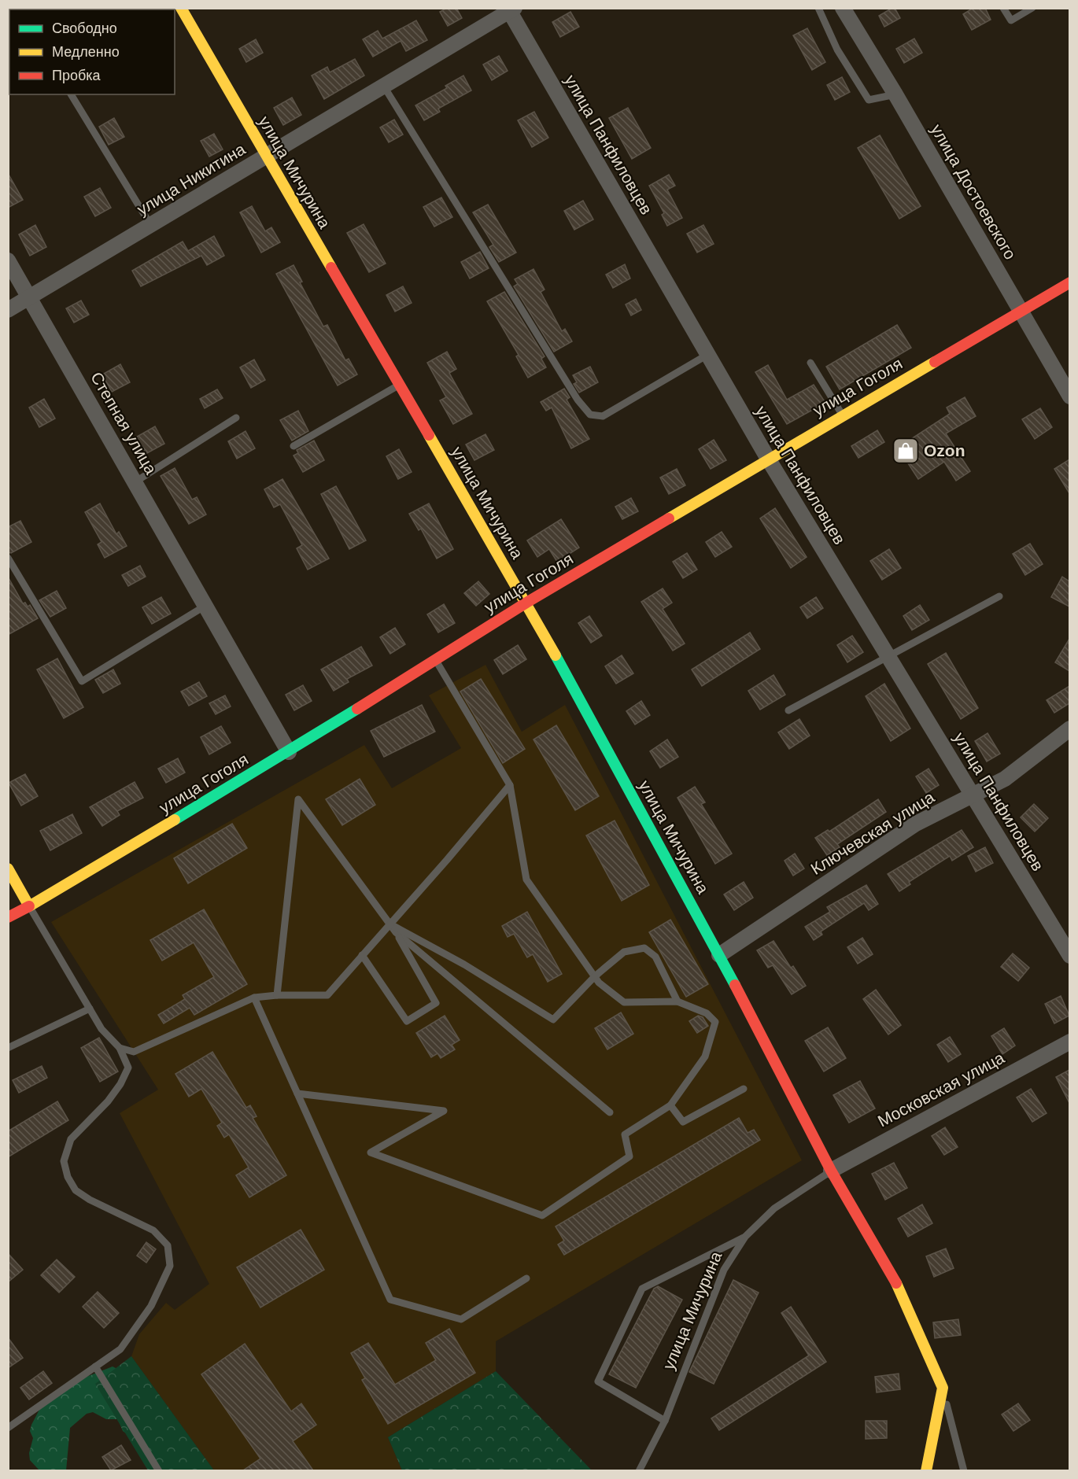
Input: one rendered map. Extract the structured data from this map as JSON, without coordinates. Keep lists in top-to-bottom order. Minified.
{"streets":{"street":["улица Панфиловцев","улица Мичурина","улица Никитина","улица Достоевского","улица Гоголя","Степная улица","Ключевская улица","Московская улица"]},"crossings":[["улица Панфиловцев","улица Никитина"],["улица Панфиловцев","улица Гоголя"],["улица Панфиловцев","Ключевская улица"],["улица Мичурина","улица Никитина"],["улица Мичурина","улица Гоголя"],["улица Мичурина","Ключевская улица"],["улица Мичурина","Московская улица"],["улица Никитина","Степная улица"],["улица Достоевского","улица Гоголя"],["улица Гоголя","Степная улица"]],"places":{"shop":["Ozon"]},"legend":["Свободно","Медленно","Пробка"]}
